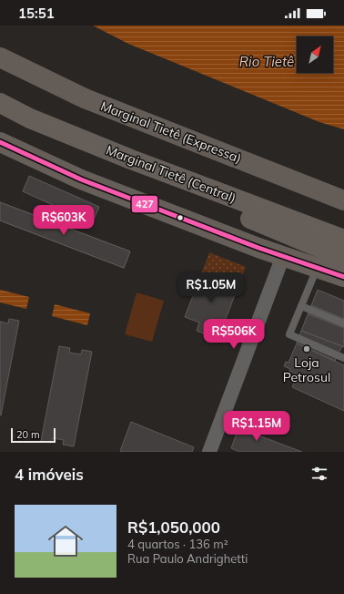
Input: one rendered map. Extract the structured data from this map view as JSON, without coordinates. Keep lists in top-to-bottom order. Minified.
{"streets":{"highway":["Marginal Tietê (Expressa)","Marginal Tietê (Central)"]},"water":["Rio Tietê"],"places":["Loja Petrosul"],"lines":["transit line 427"],"scale_bar":"20 m","north":"top right","page":{"status":"15:51","price":["R$603K","R$1.05M","R$506K","R$1.15M"],"scale":"20 m","heading":"4 imóveis","list":[{"name":"R$1,050,000","note":"4 quartos · 136 m² · Rua Paulo Andrighetti"}]}}
